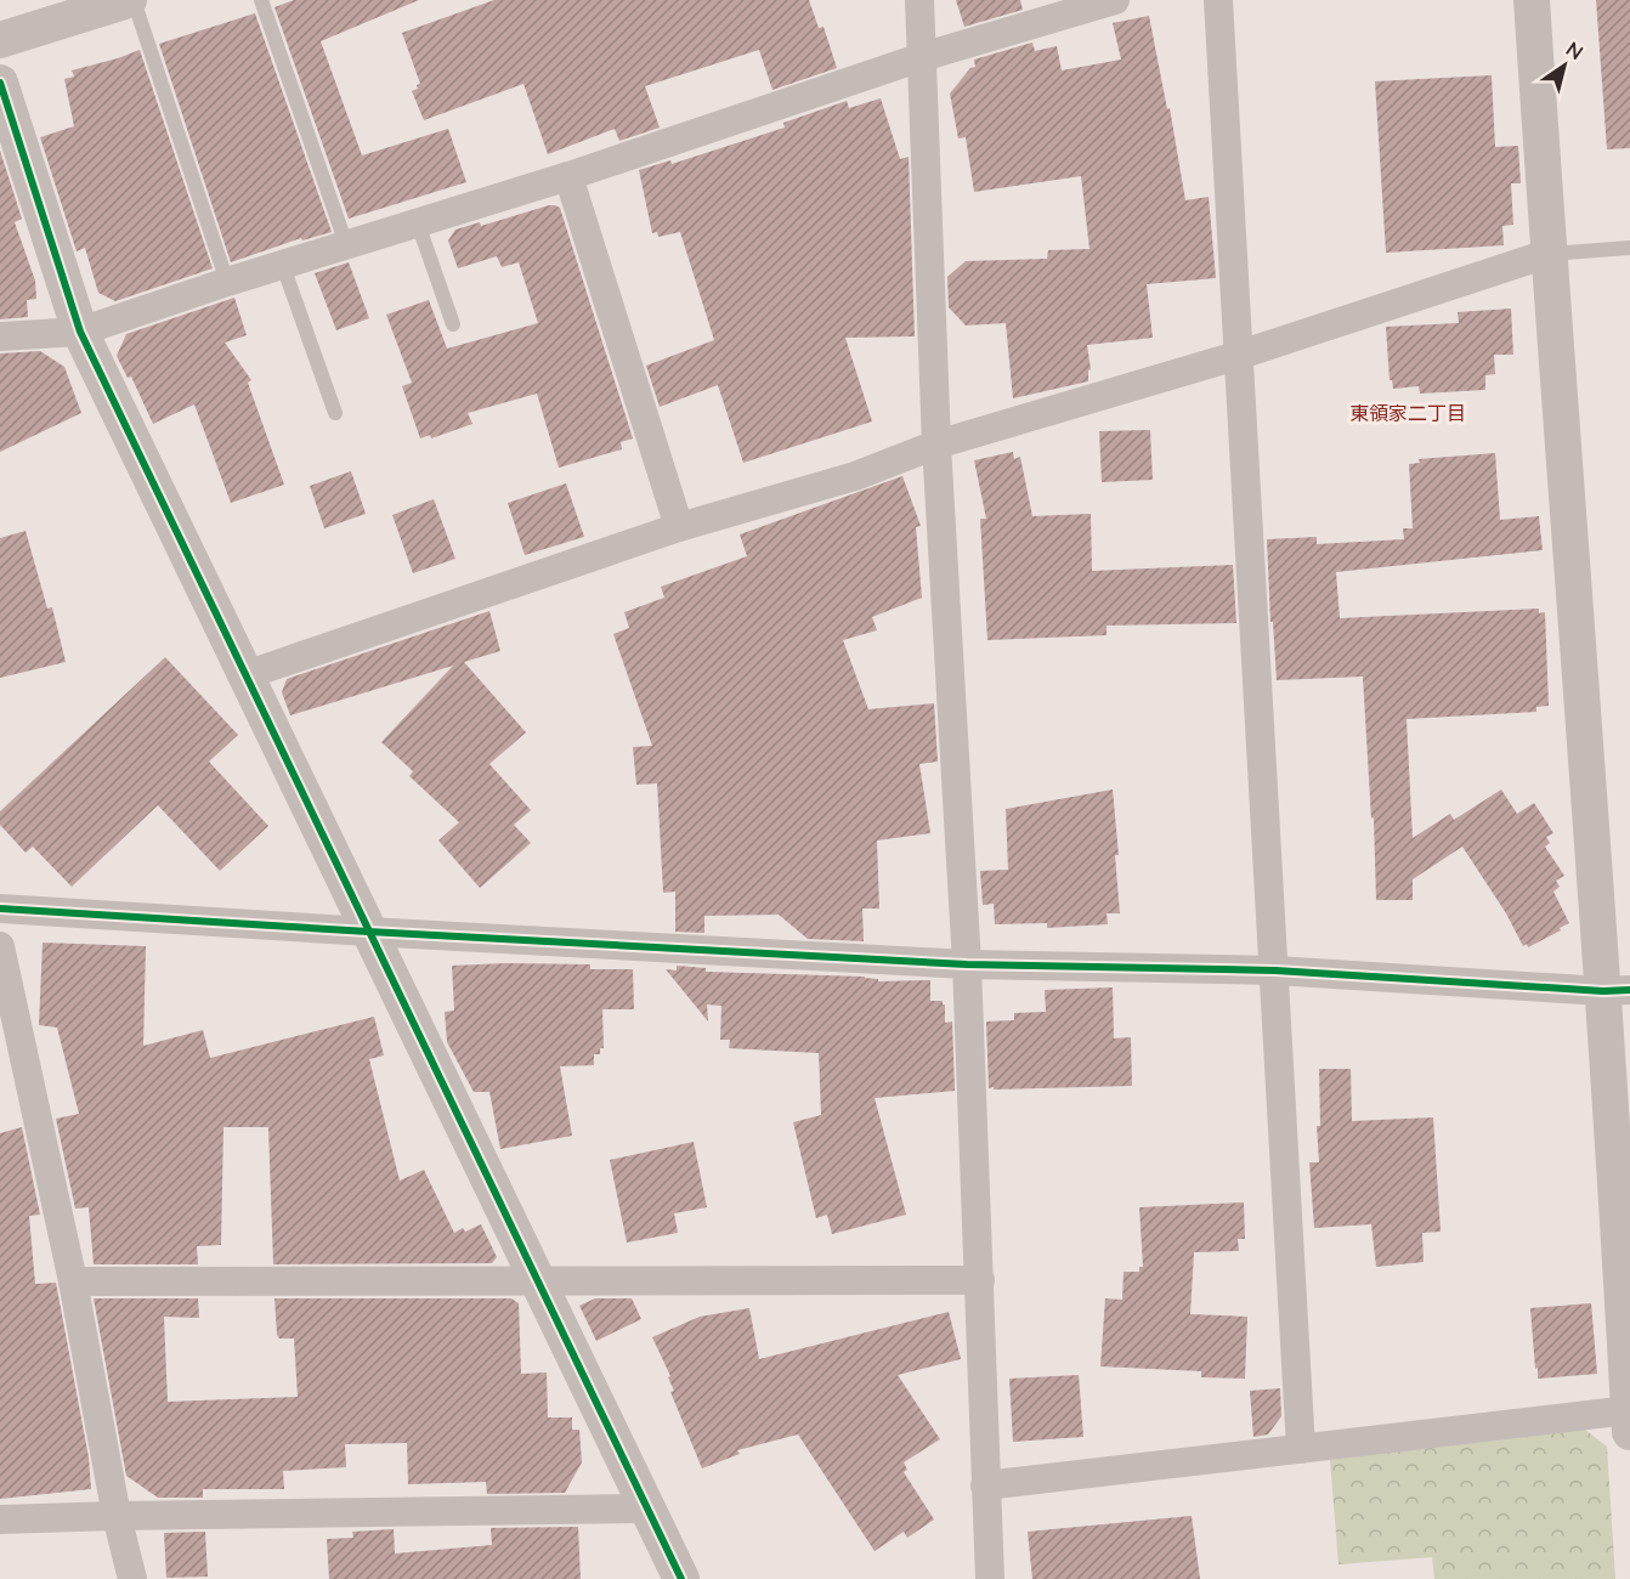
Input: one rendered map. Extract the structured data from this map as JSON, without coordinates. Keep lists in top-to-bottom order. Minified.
{"districts":["東領家二丁目"],"north":"top right"}
